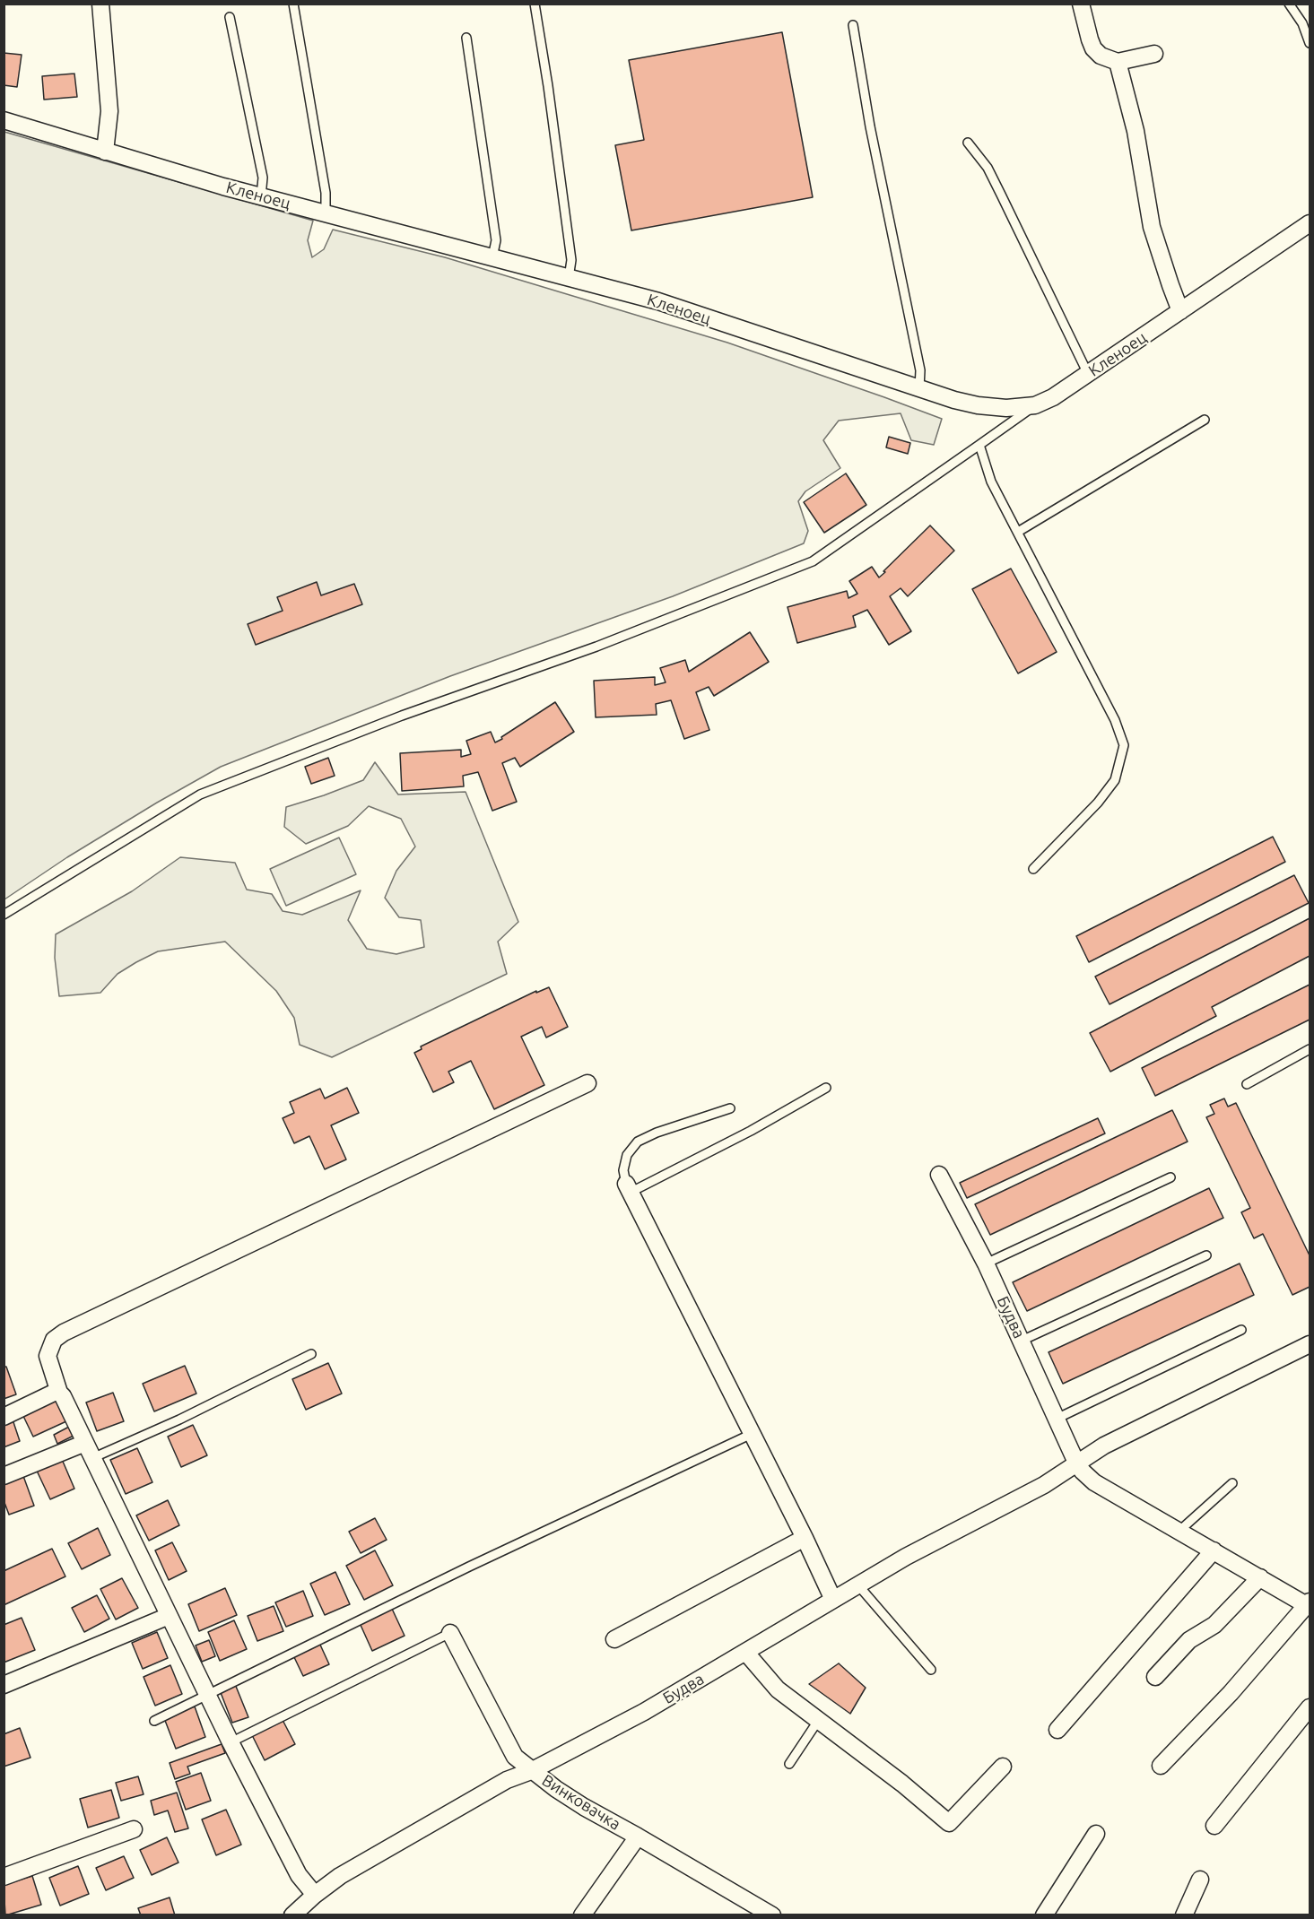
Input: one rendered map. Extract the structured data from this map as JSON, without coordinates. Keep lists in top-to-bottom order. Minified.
{"streets":{"street":["Кленоец","Будва","Винковачка"]},"crossings":[["Будва","Винковачка"]]}
